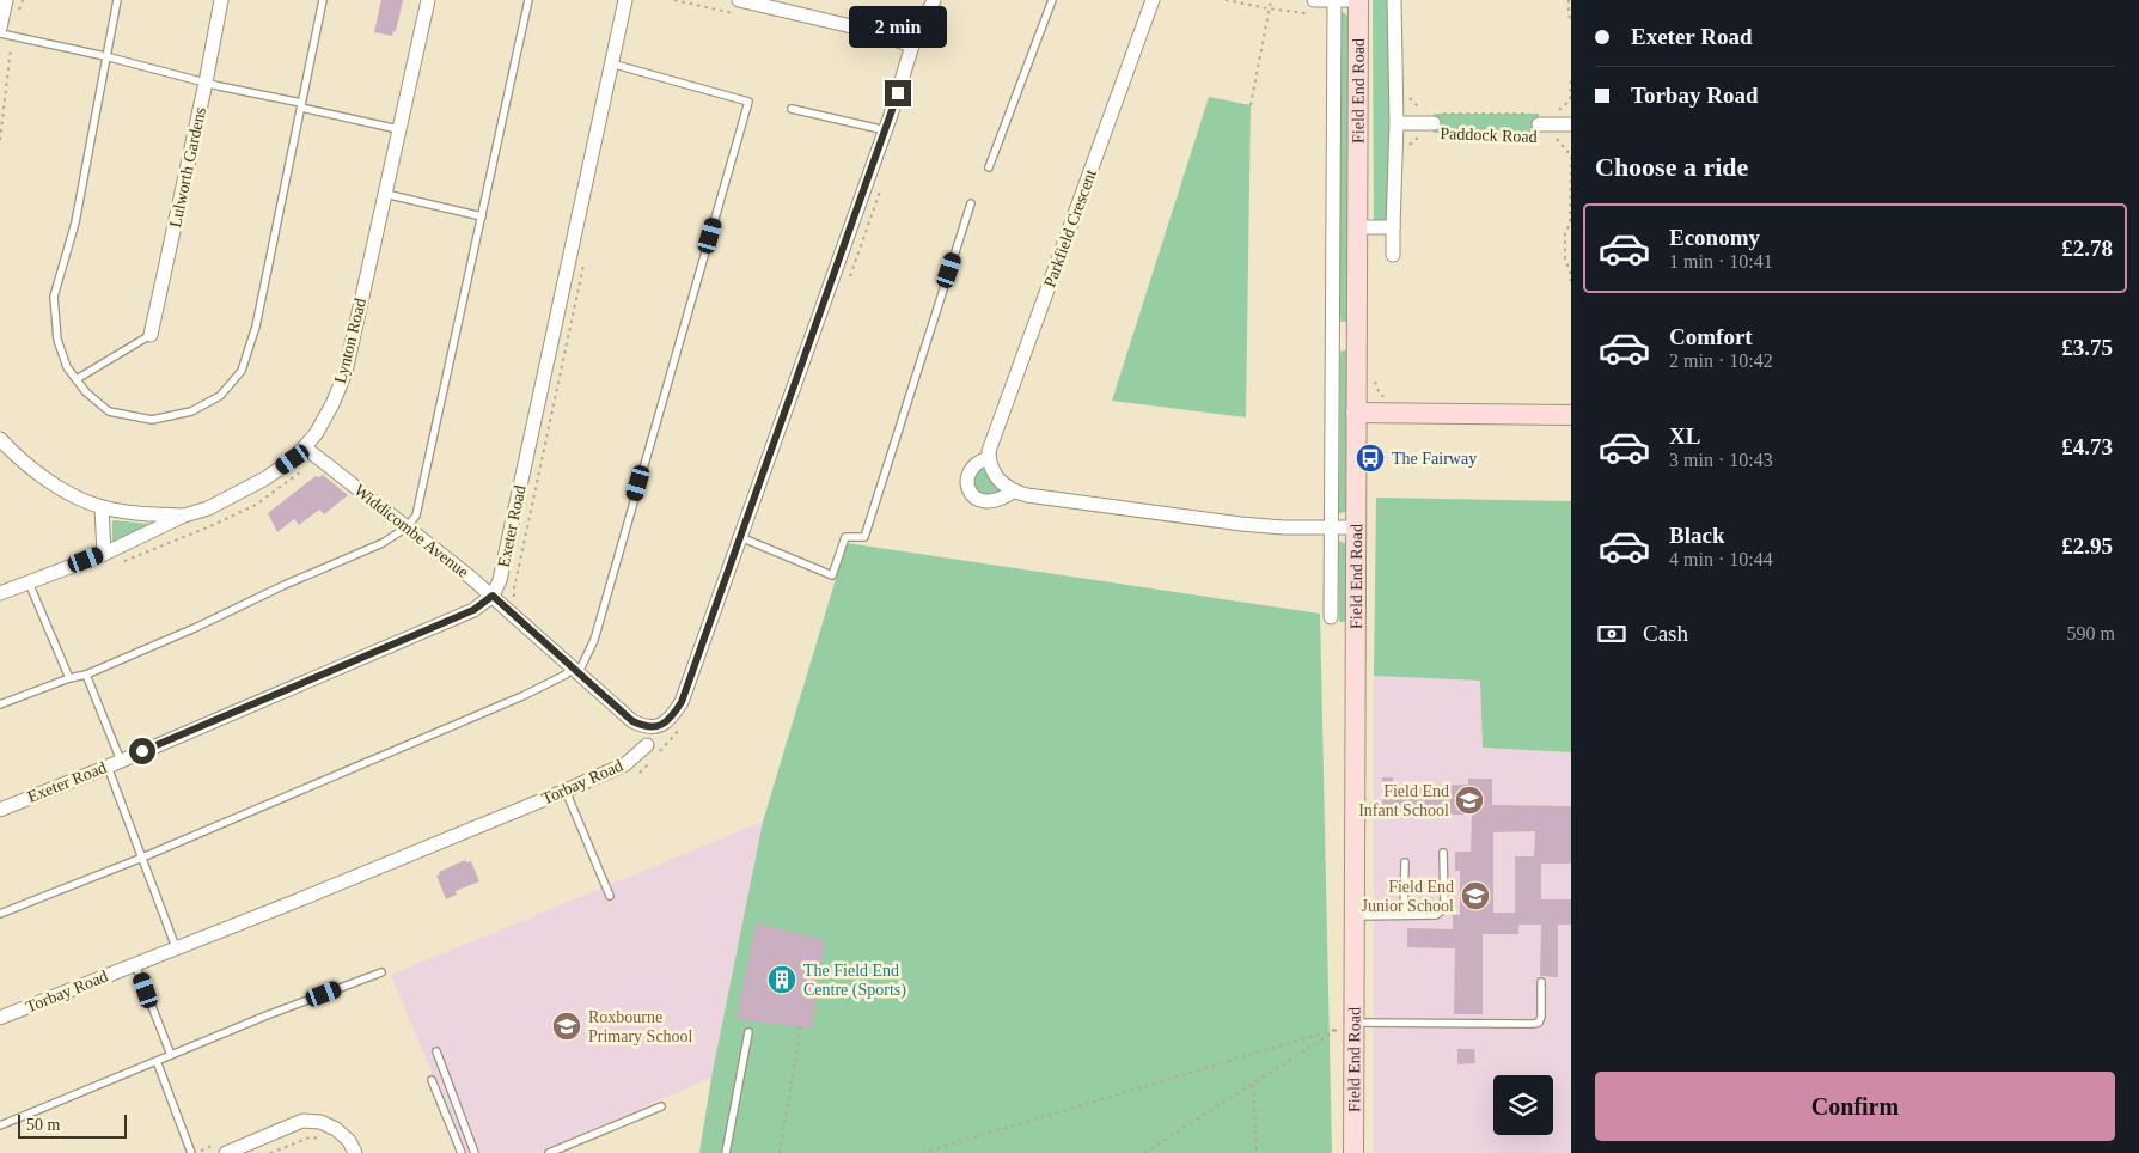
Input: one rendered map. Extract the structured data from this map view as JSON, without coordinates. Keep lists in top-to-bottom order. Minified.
{"streets":{"street":["Field End Road","Paddock Road","Lulworth Gardens","Parkfield Crescent","Lynton Road","Exeter Road","Widdicombe Avenue","Torbay Road"]},"crossings":[["Lynton Road","Widdicombe Avenue"],["Exeter Road","Widdicombe Avenue"],["Widdicombe Avenue","Torbay Road"]],"places":{"bus stop":["The Fairway"],"school or university":["Field End Infant School","Field End Junior School","Roxbourne Primary School"],"building":["The Field End Centre (Sports)"]},"scale_bar":"50 m","page":{"banner":["Exeter Road","Torbay Road"],"bubble":"2 min","heading":"Choose a ride","list":[{"name":"Economy","note":"1 min · 10:41","value":"£2.78"},{"name":"Comfort","note":"2 min · 10:42","value":"£3.75"},{"name":"XL","note":"3 min · 10:43","value":"£4.73"},{"name":"Black","note":"4 min · 10:44","value":"£2.95"}],"pay":["Cash","590 m"],"buttons":"Confirm","scale":"50 m"}}
